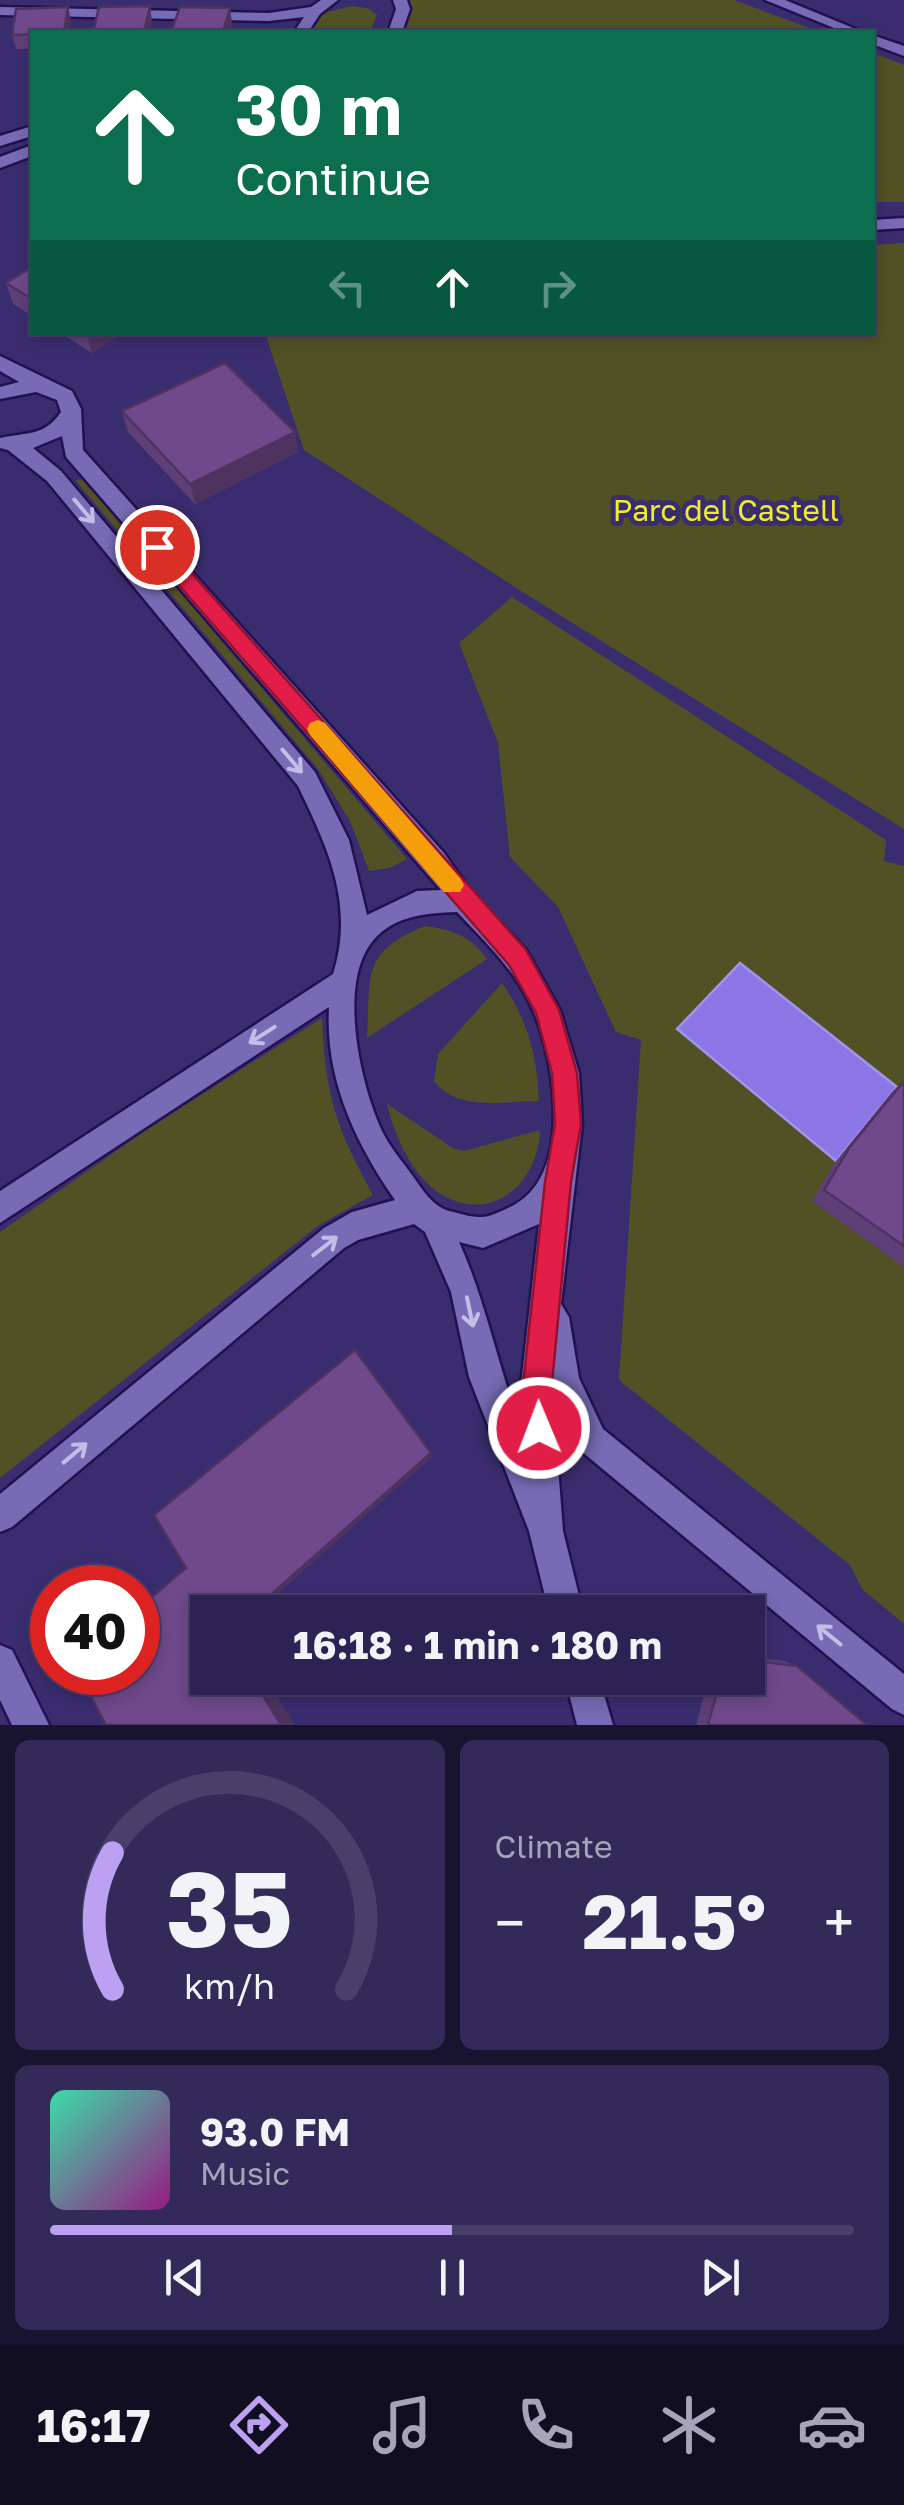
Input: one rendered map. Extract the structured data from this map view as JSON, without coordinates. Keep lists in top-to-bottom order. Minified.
{"parks":["Parc del Castell"],"page":{"turn":["30 m","Continue"],"limit":"40","trip":"16:18 · 1 min · 180 m","tile":"Climate","heat":["−","21.5°","+"],"song":["93.0 FM","Music"],"tabs":"16:17","gauge":["35","km/h"]}}
